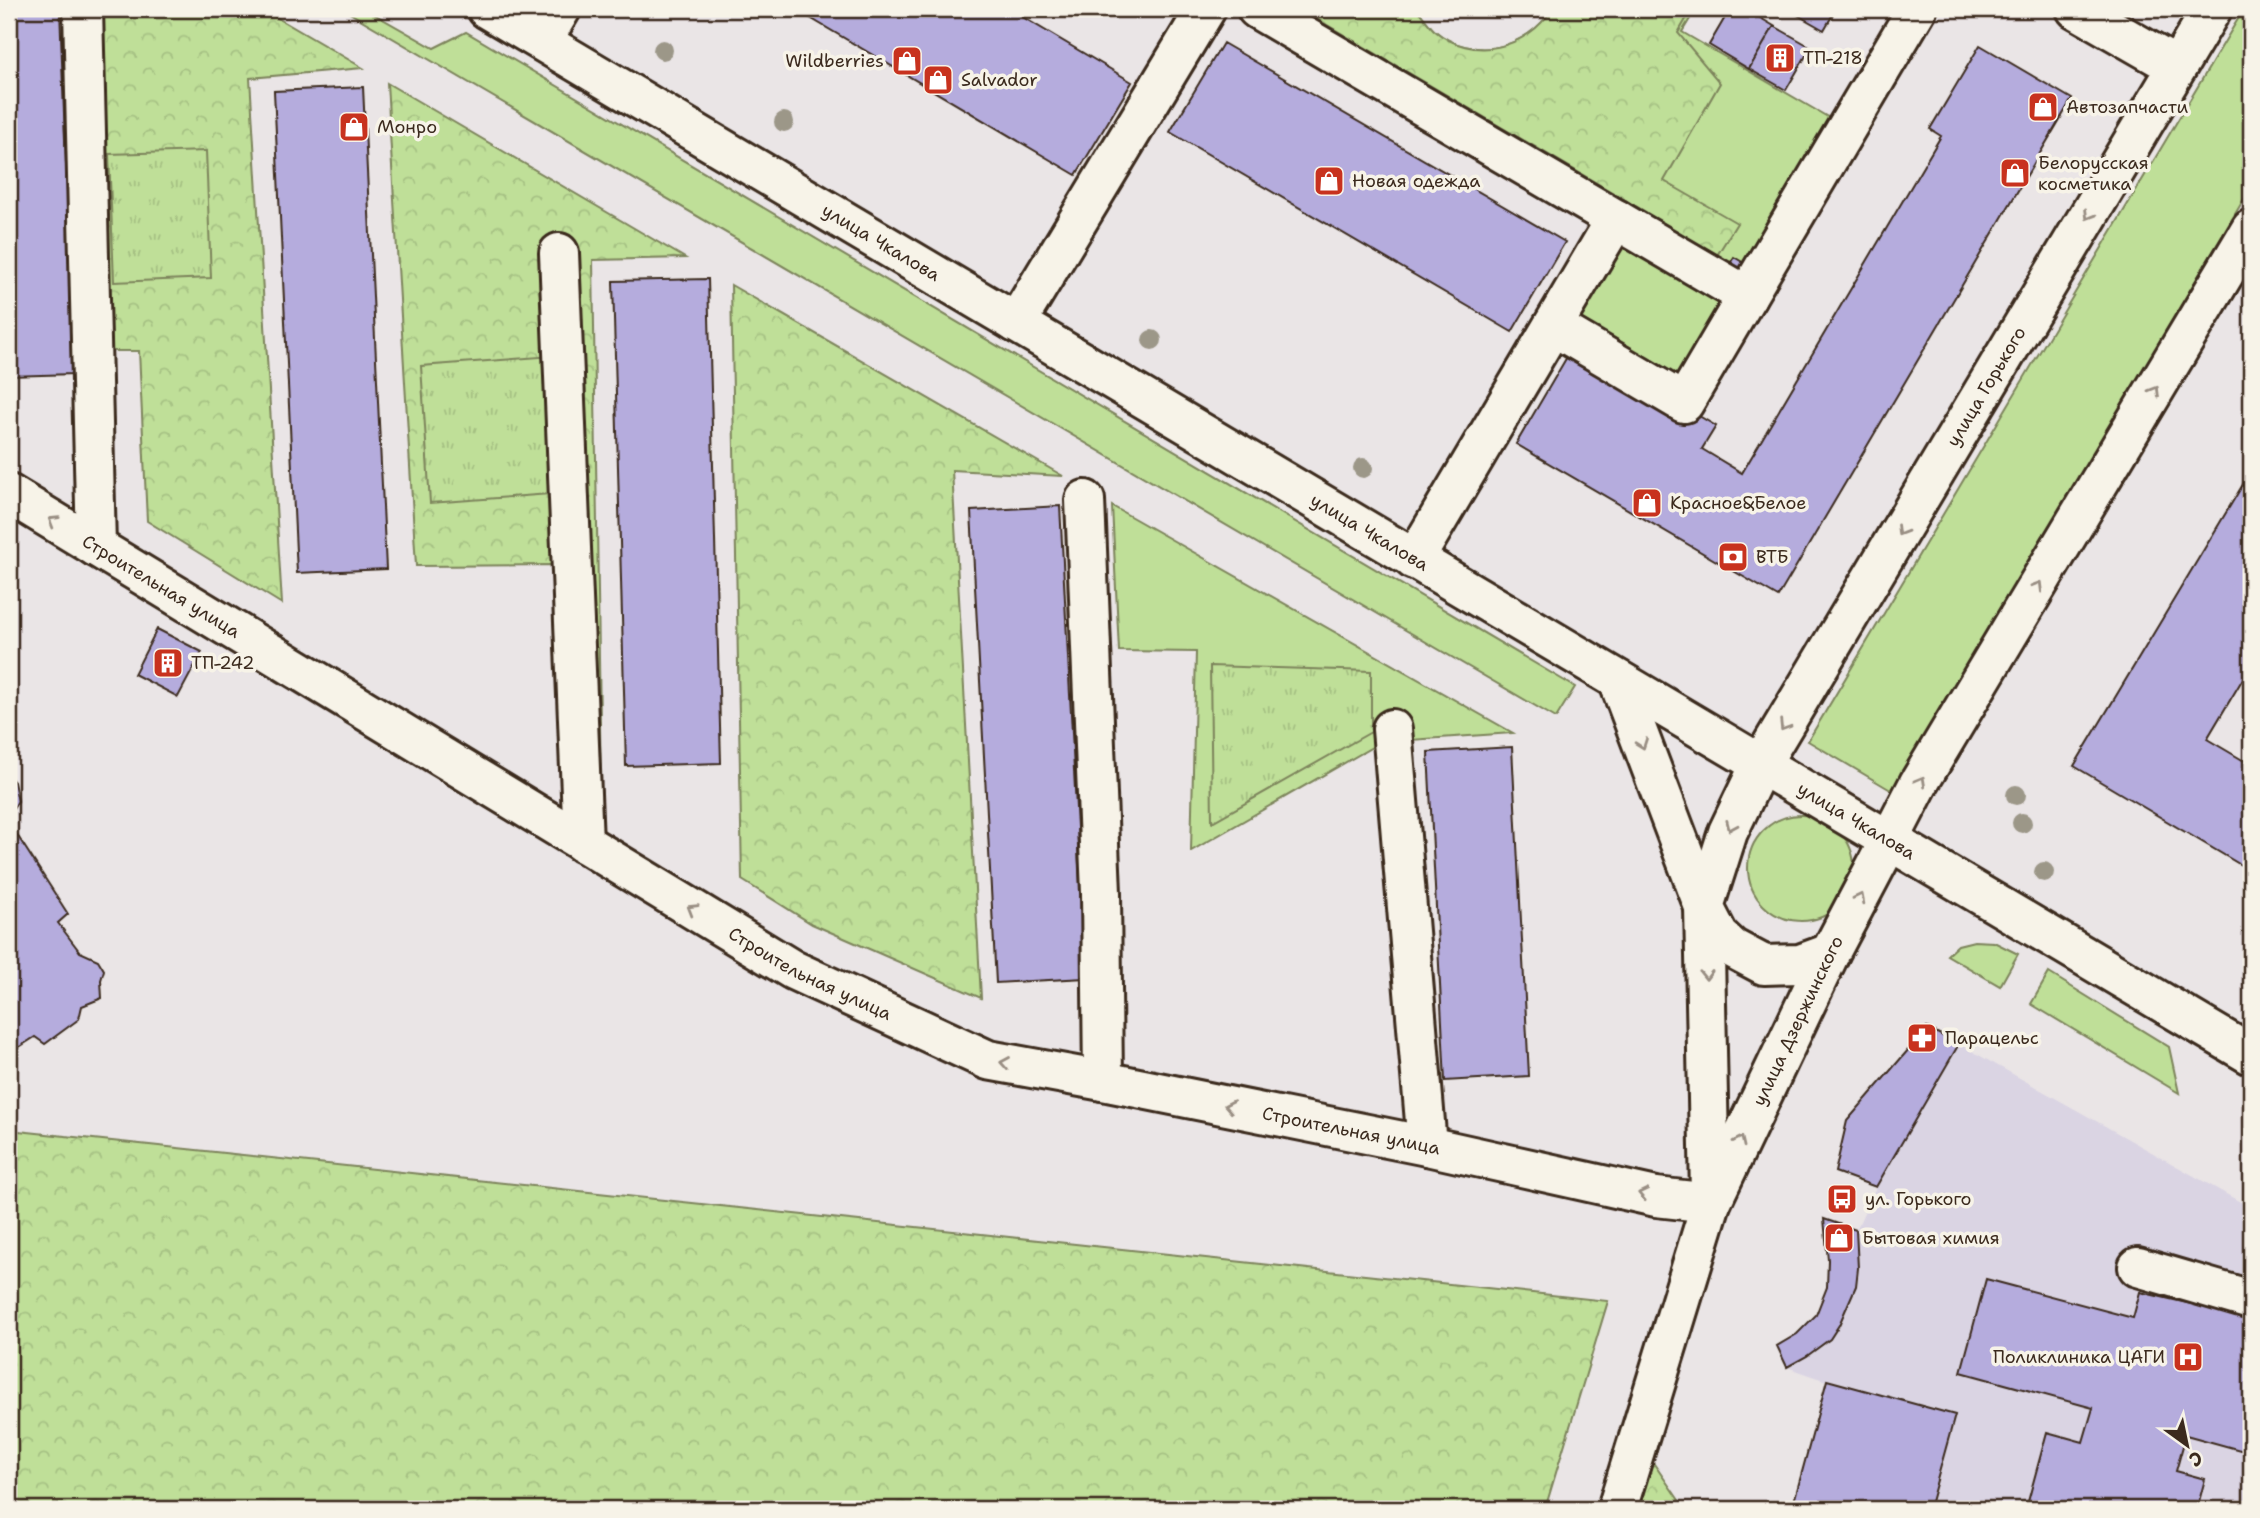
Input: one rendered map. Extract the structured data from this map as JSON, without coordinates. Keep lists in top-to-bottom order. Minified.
{"streets":{"main road":["улица Чкалова","улица Горького","Строительная улица","улица Дзержинского"]},"crossings":[["улица Чкалова","улица Горького"],["улица Чкалова","улица Дзержинского"],["улица Горького","улица Дзержинского"],["Строительная улица","улица Дзержинского"]],"one_way":["Строительная улица"],"places":{"building":["ТП-218","ТП-242"],"shop":["Wildberries","Salvador","Автозапчасти","Монро","Белорусская косметика","Новая одежда","Красное&Белое","Бытовая химия"],"bank":["ВТБ"],"pharmacy":["Парацельс"],"bus stop":["ул. Горького"],"hospital":["Поликлиника ЦАГИ"]},"north":"bottom right"}
